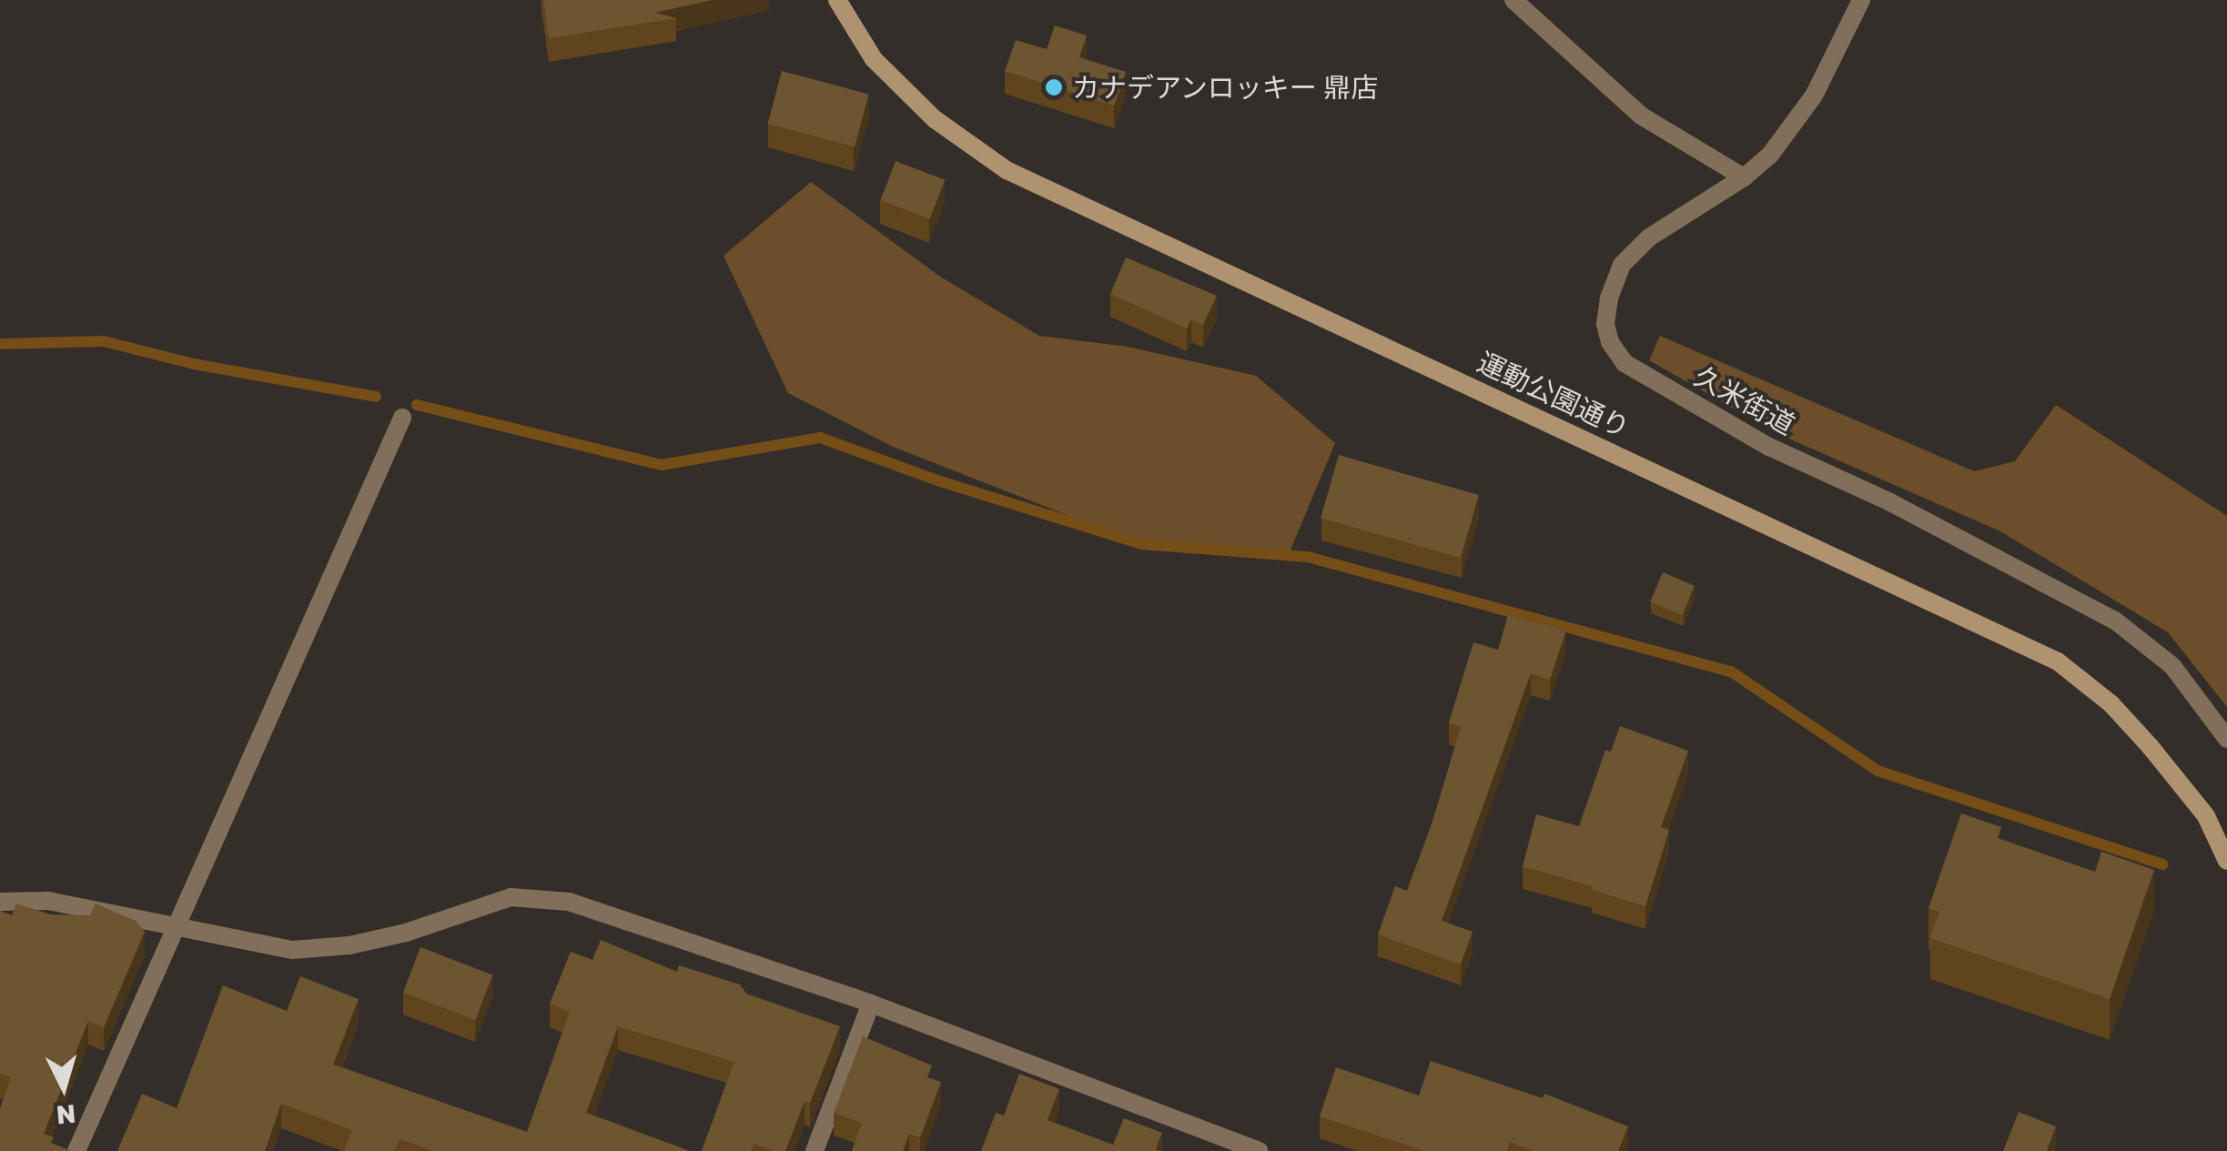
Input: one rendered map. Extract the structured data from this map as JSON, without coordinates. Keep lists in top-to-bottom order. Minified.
{"streets":{"street":["運動公園通り","久米街道"]},"places":["カナデアンロッキー 鼎店"],"north":"bottom"}
